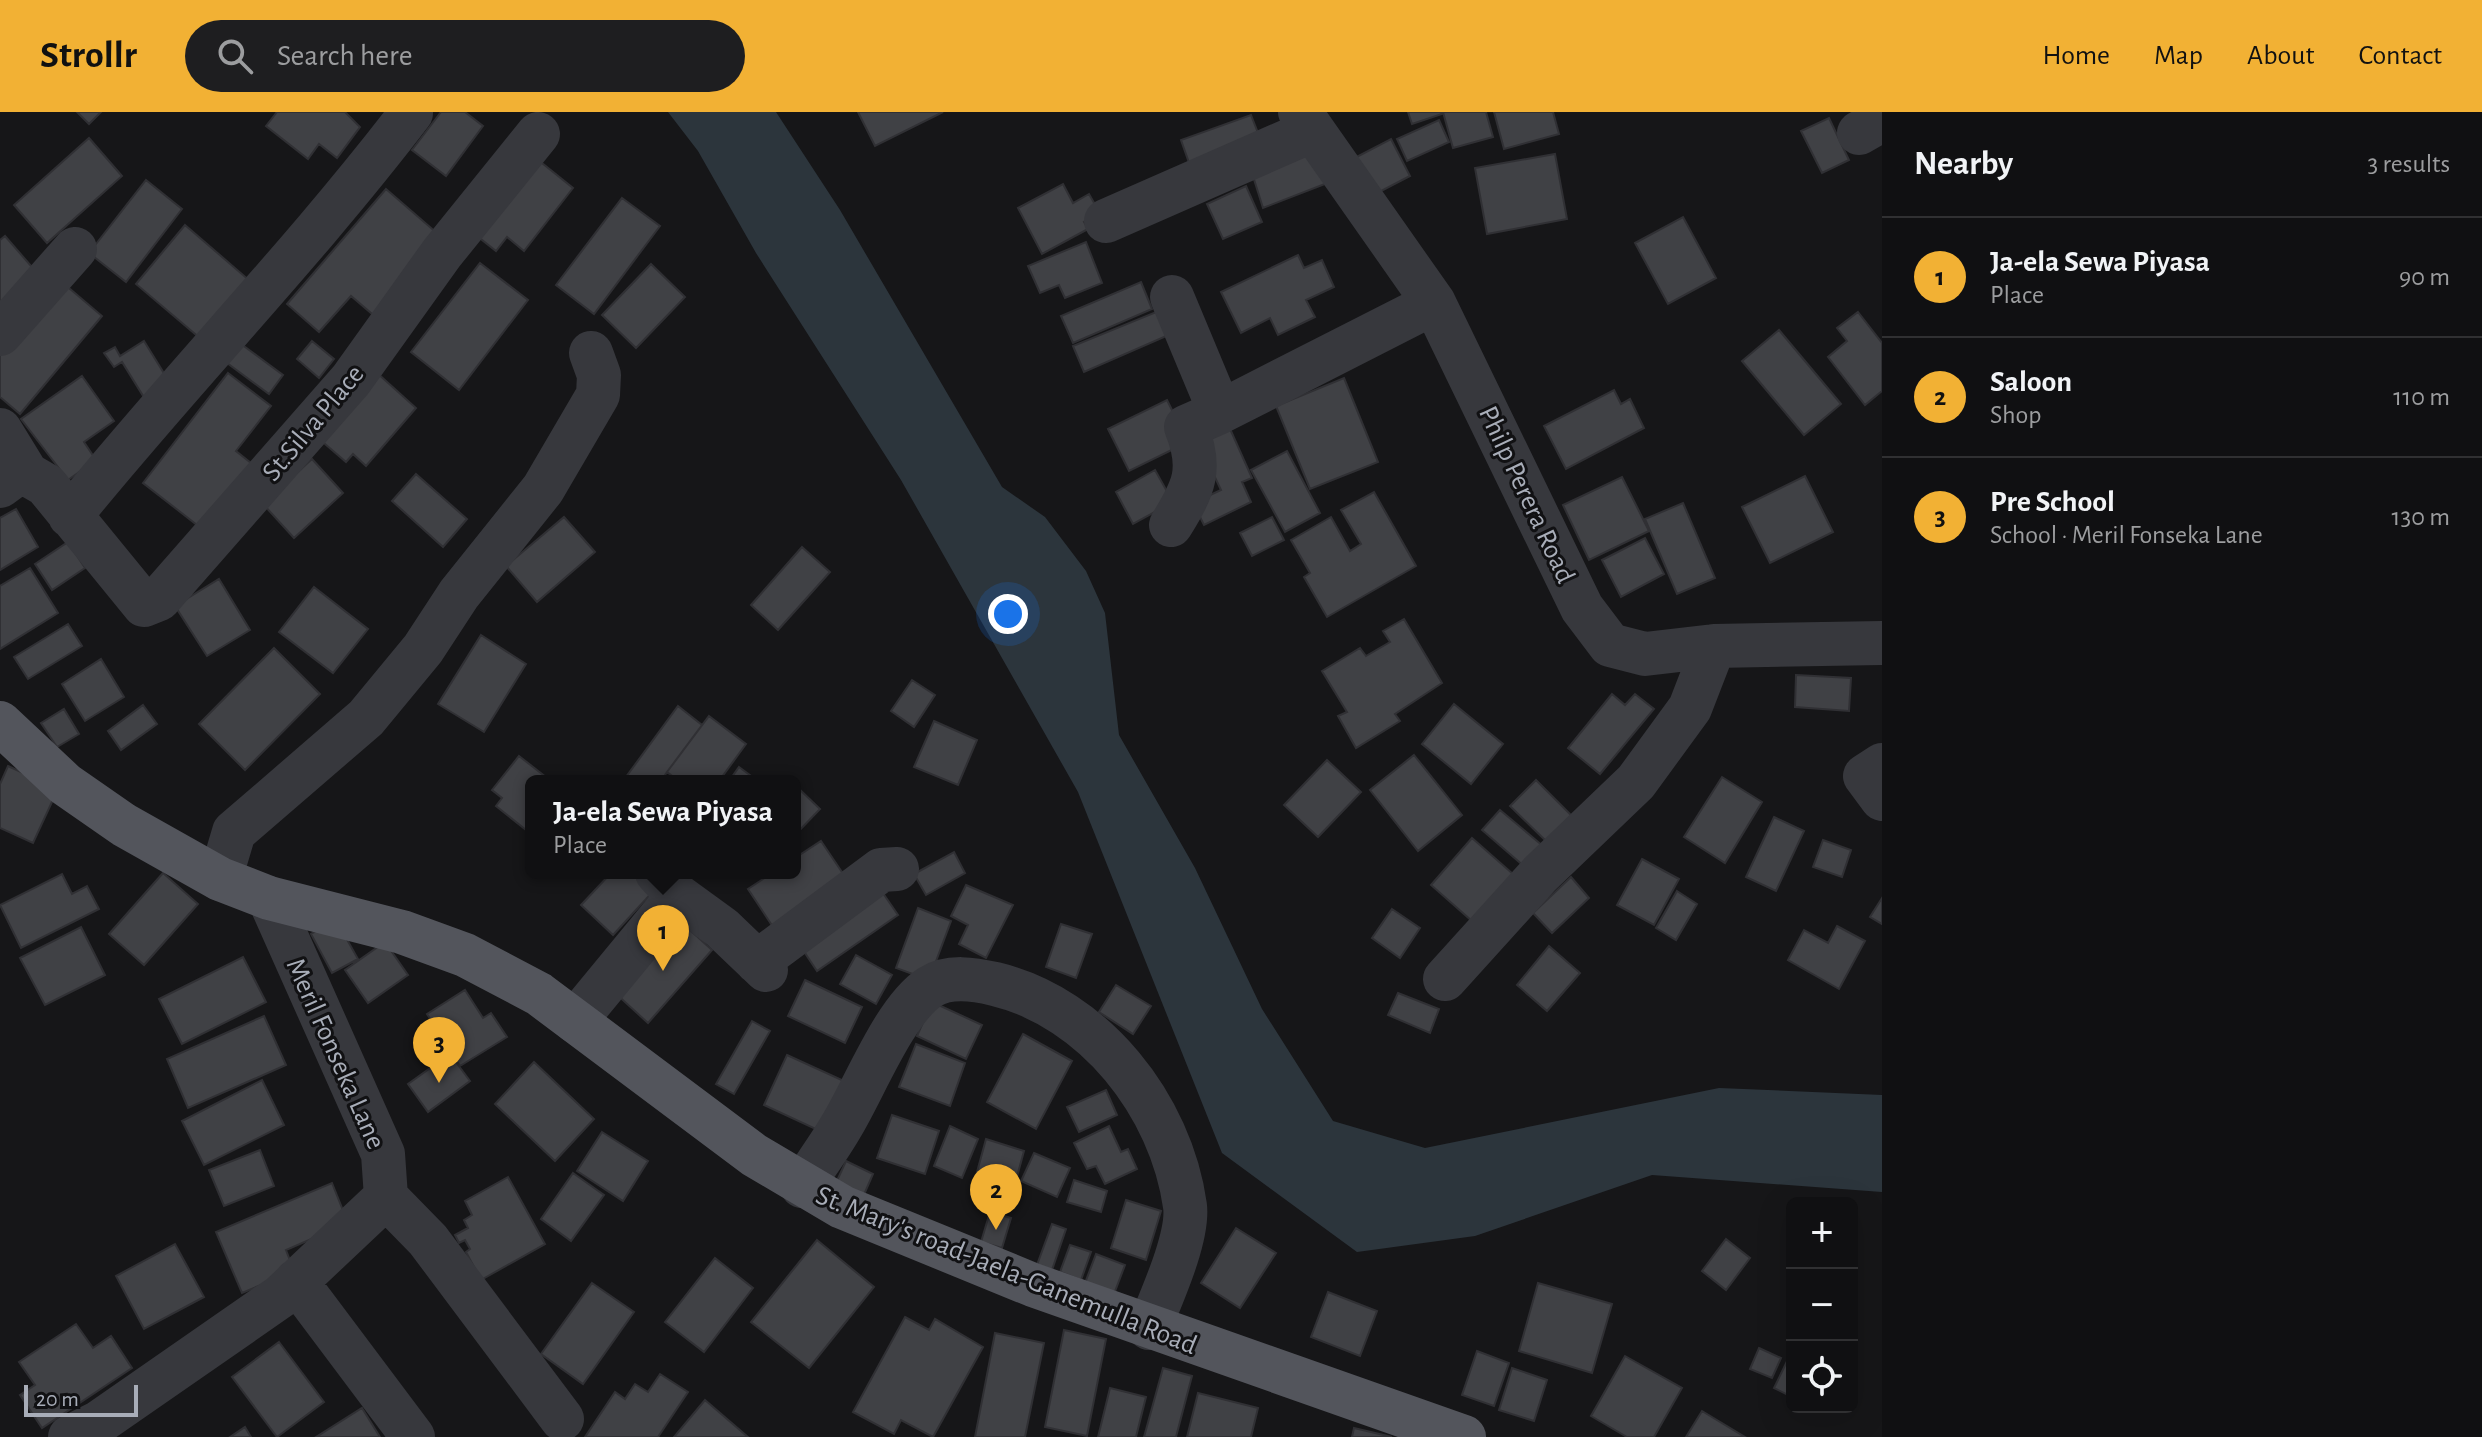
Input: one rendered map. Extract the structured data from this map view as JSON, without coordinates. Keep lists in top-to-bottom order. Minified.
{"streets":{"main road":["St. Mary's road-Jaela-Ganemulla Road"],"street":["St.Silva Place","Philp Perera Road","Meril Fonseka Lane"]},"crossings":[["Meril Fonseka Lane","St. Mary's road-Jaela-Ganemulla Road"]],"scale_bar":"20 m","page":{"header":"Strollr","search":"Search here","nav":["Home","Map","About","Contact"],"heading":["Nearby","3 results"],"list":[{"mark":"1","name":"Ja-ela Sewa Piyasa","note":"Place","value":"90 m"},{"mark":"2","name":"Saloon","note":"Shop","value":"110 m"},{"mark":"3","name":"Pre School","note":"School · Meril Fonseka Lane","value":"130 m"}],"popup":["Ja-ela Sewa Piyasa","Place"],"pins":["1","3","2"],"map_buttons":["+","−"],"scale":"20 m"}}
